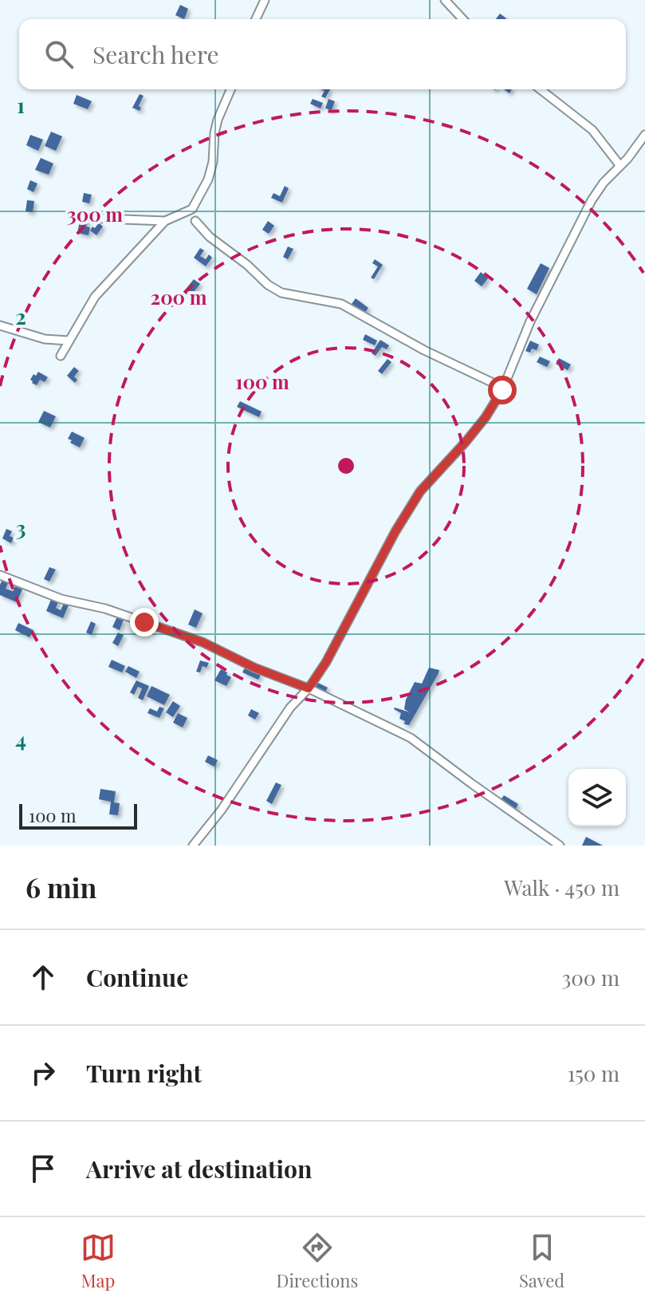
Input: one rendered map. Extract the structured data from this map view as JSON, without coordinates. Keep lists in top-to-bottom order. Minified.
{"scale_bar":"100 m","page":{"search":"Search here","scale":"100 m","heading":["6 min","Walk · 450 m"],"list":[["Continue","300 m"],["Turn right","150 m"],"Arrive at destination"],"nav":["Map","Directions","Saved"]},"grid":{"rows":["1","2","3","4"]},"rings":["300 m","200 m","100 m"]}
